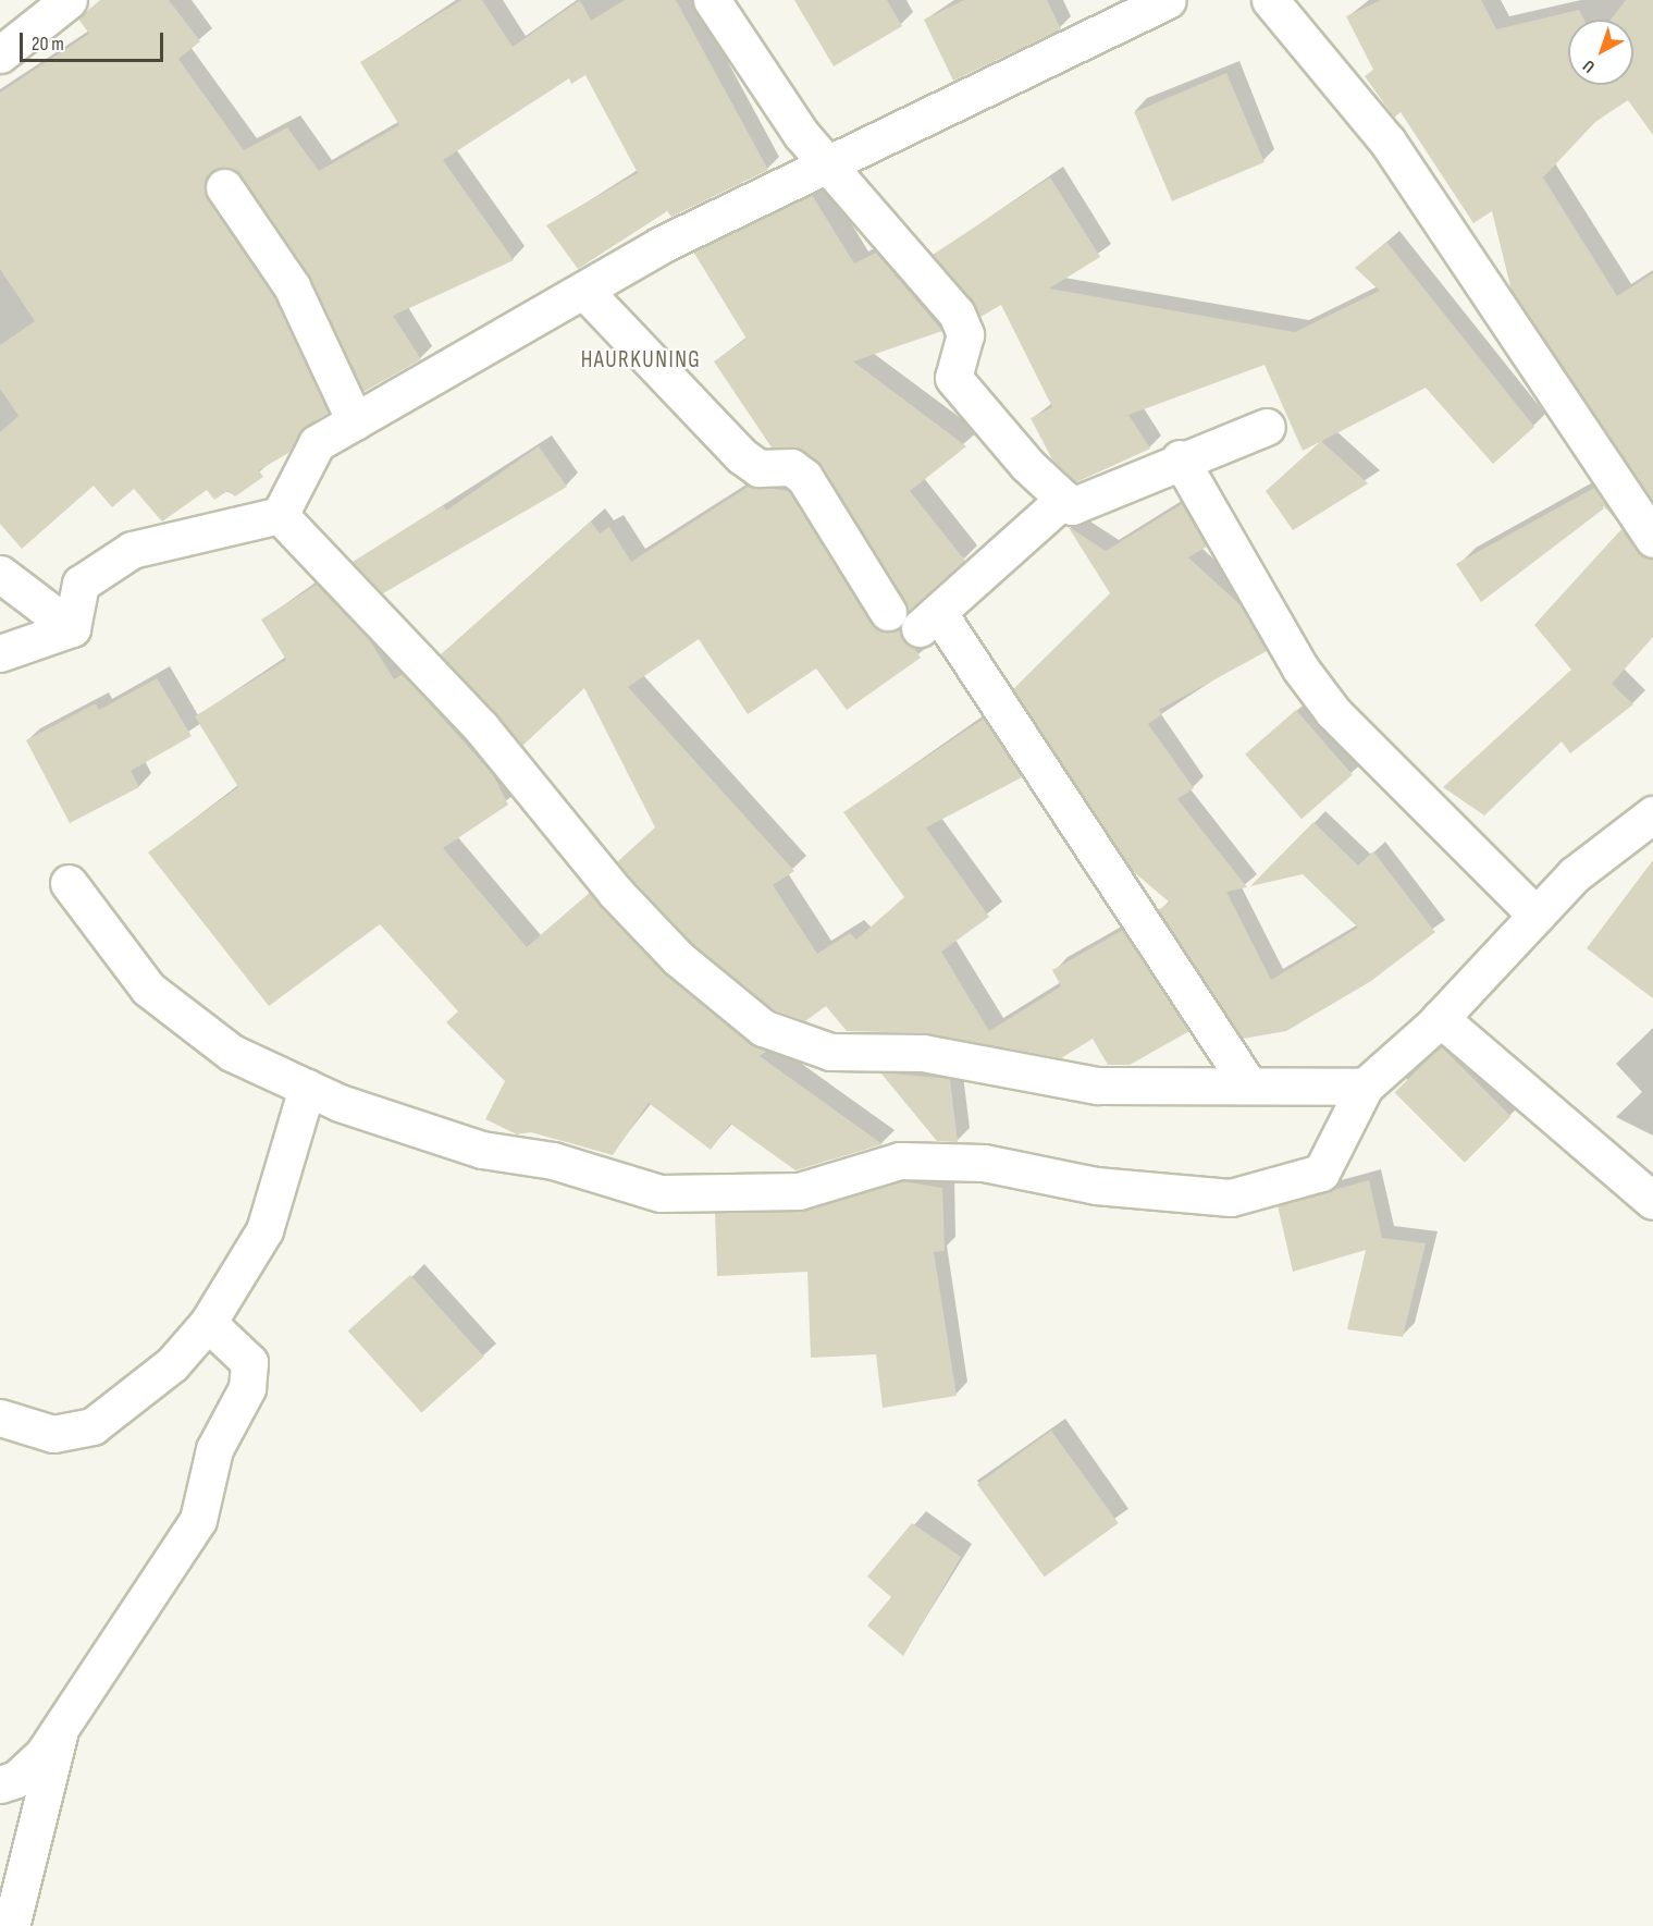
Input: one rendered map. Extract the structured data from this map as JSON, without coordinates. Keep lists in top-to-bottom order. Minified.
{"districts":["HAURKUNING"],"scale_bar":"20 m","north":"bottom left"}
